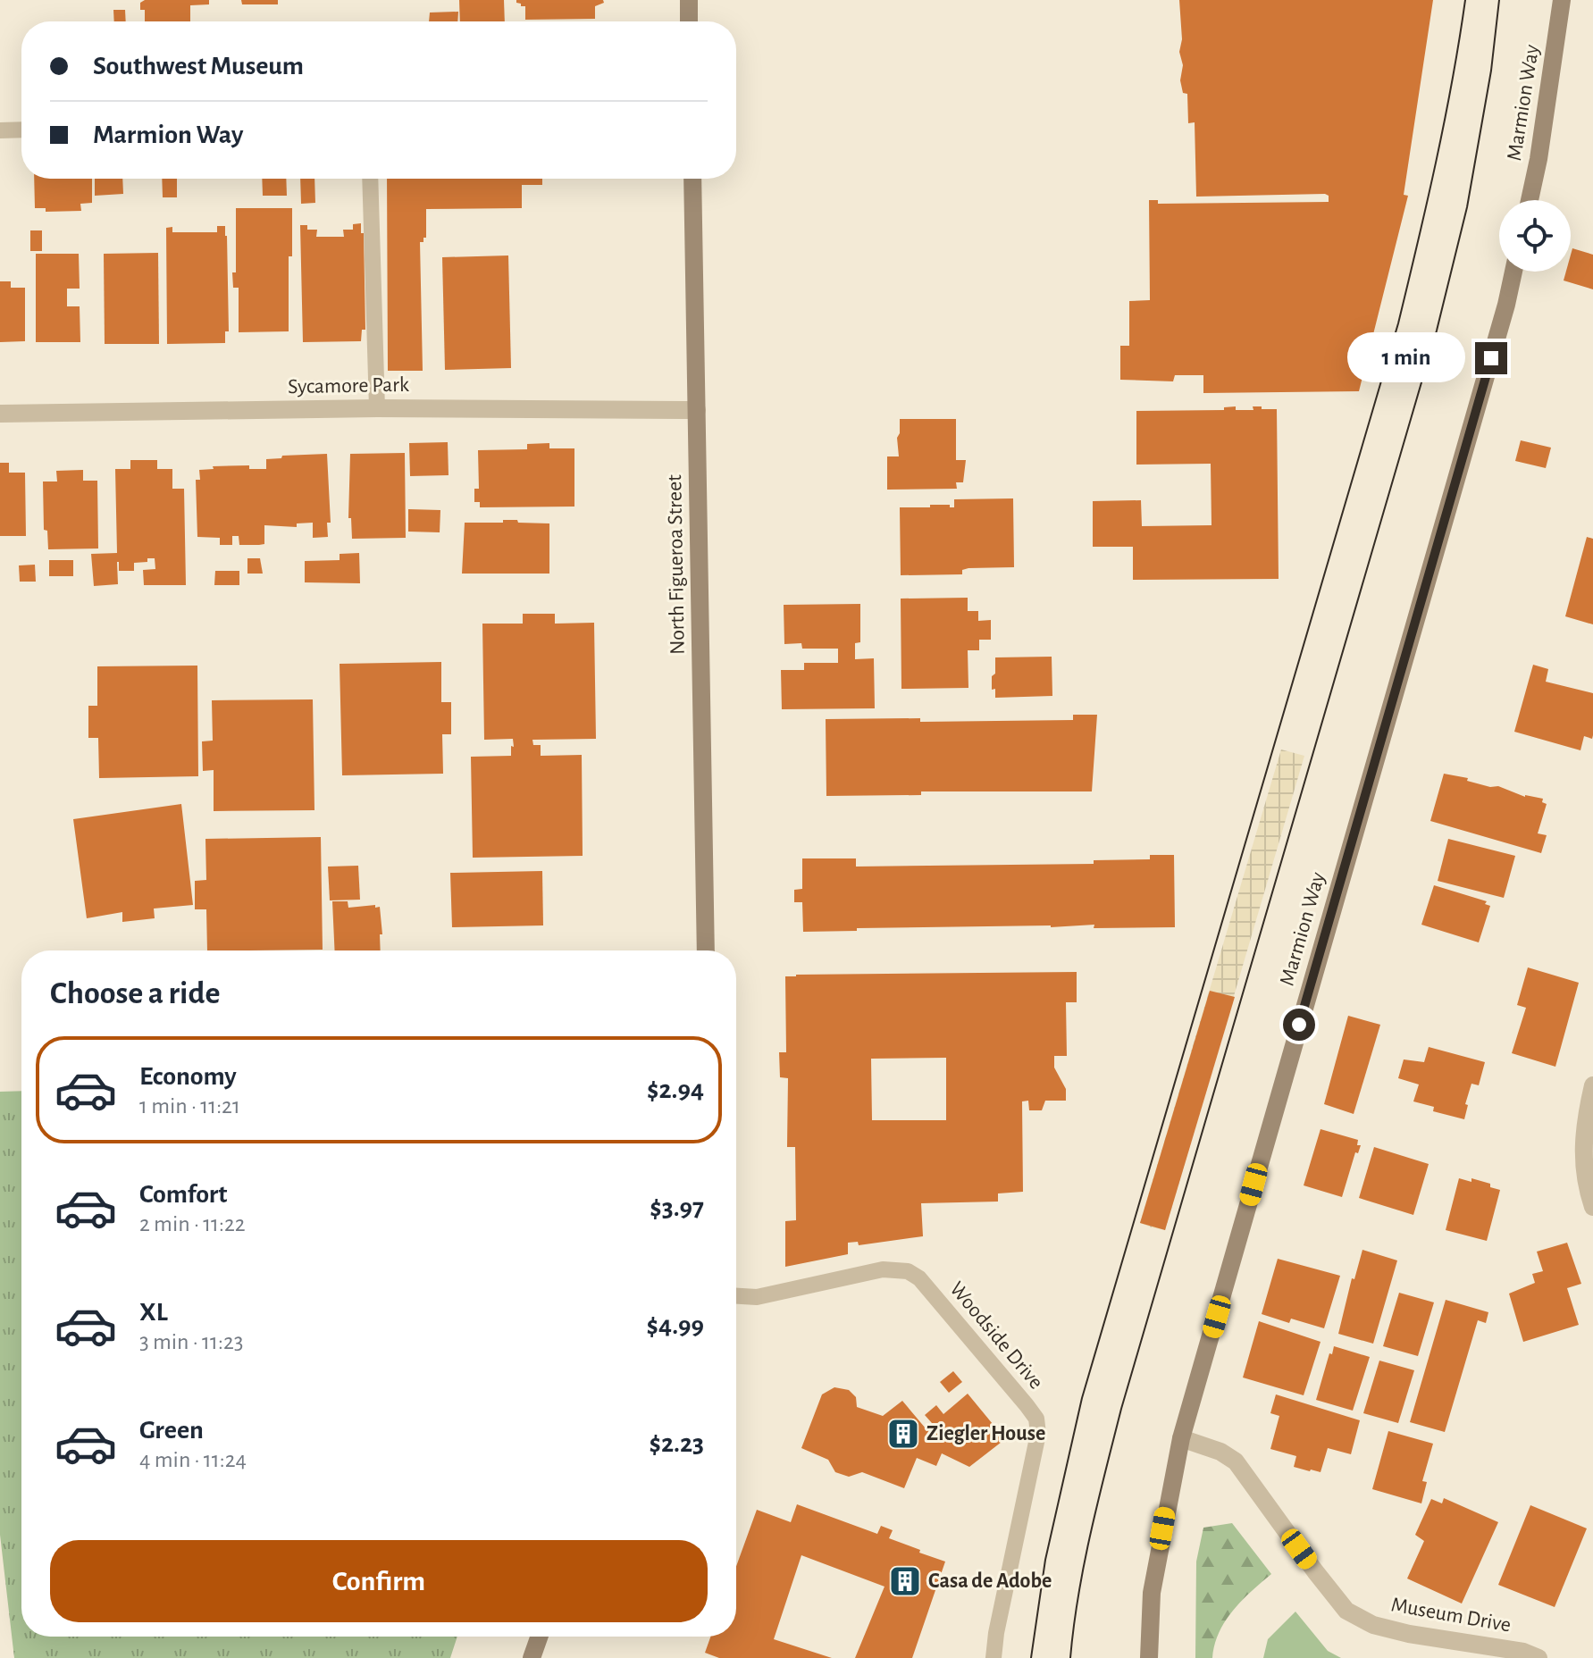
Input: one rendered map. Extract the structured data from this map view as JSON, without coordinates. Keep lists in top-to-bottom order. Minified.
{"streets":{"street":["Marmion Way","Sycamore Park","North Figueroa Street","Museum Drive"],"lane":["Woodside Drive"]},"crossings":[["Marmion Way","Museum Drive"],["Sycamore Park","North Figueroa Street"]],"places":{"building":["Ziegler House","Casa de Adobe"]},"page":{"banner":["Southwest Museum","Marmion Way"],"bubble":"1 min","heading":"Choose a ride","list":[{"name":"Economy","note":"1 min · 11:21","value":"$2.94"},{"name":"Comfort","note":"2 min · 11:22","value":"$3.97"},{"name":"XL","note":"3 min · 11:23","value":"$4.99"},{"name":"Green","note":"4 min · 11:24","value":"$2.23"}],"buttons":"Confirm"}}
